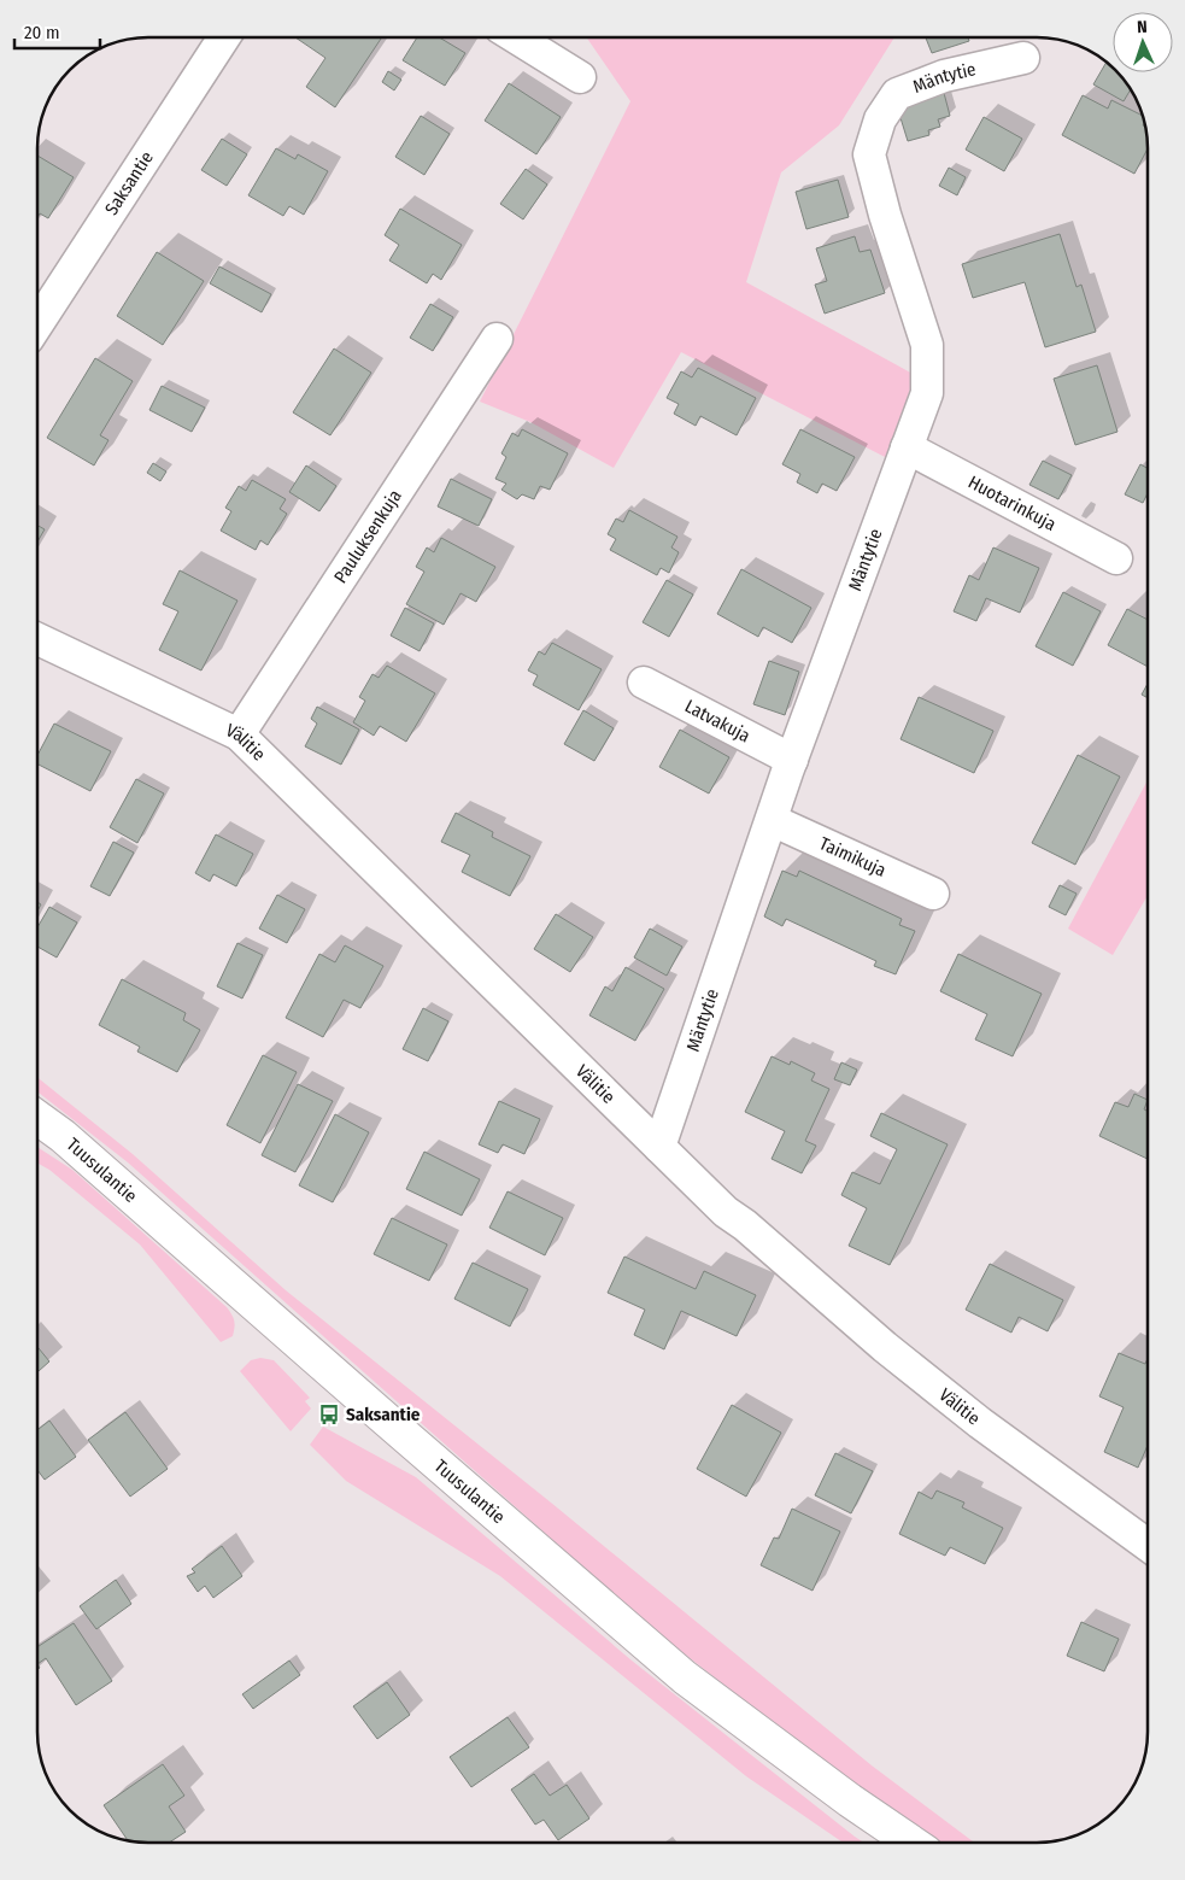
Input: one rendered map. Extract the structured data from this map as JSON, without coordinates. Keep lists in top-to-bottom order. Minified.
{"streets":{"main road":["Tuusulantie"],"street":["Mäntytie","Saksantie","Huotarinkuja","Pauluksenkuja","Latvakuja","Välitie","Taimikuja"]},"crossings":[["Mäntytie","Huotarinkuja"],["Mäntytie","Latvakuja"],["Mäntytie","Välitie"],["Mäntytie","Taimikuja"],["Pauluksenkuja","Välitie"]],"places":{"bus stop":["Saksantie"]},"scale_bar":"20 m","north":"top"}
